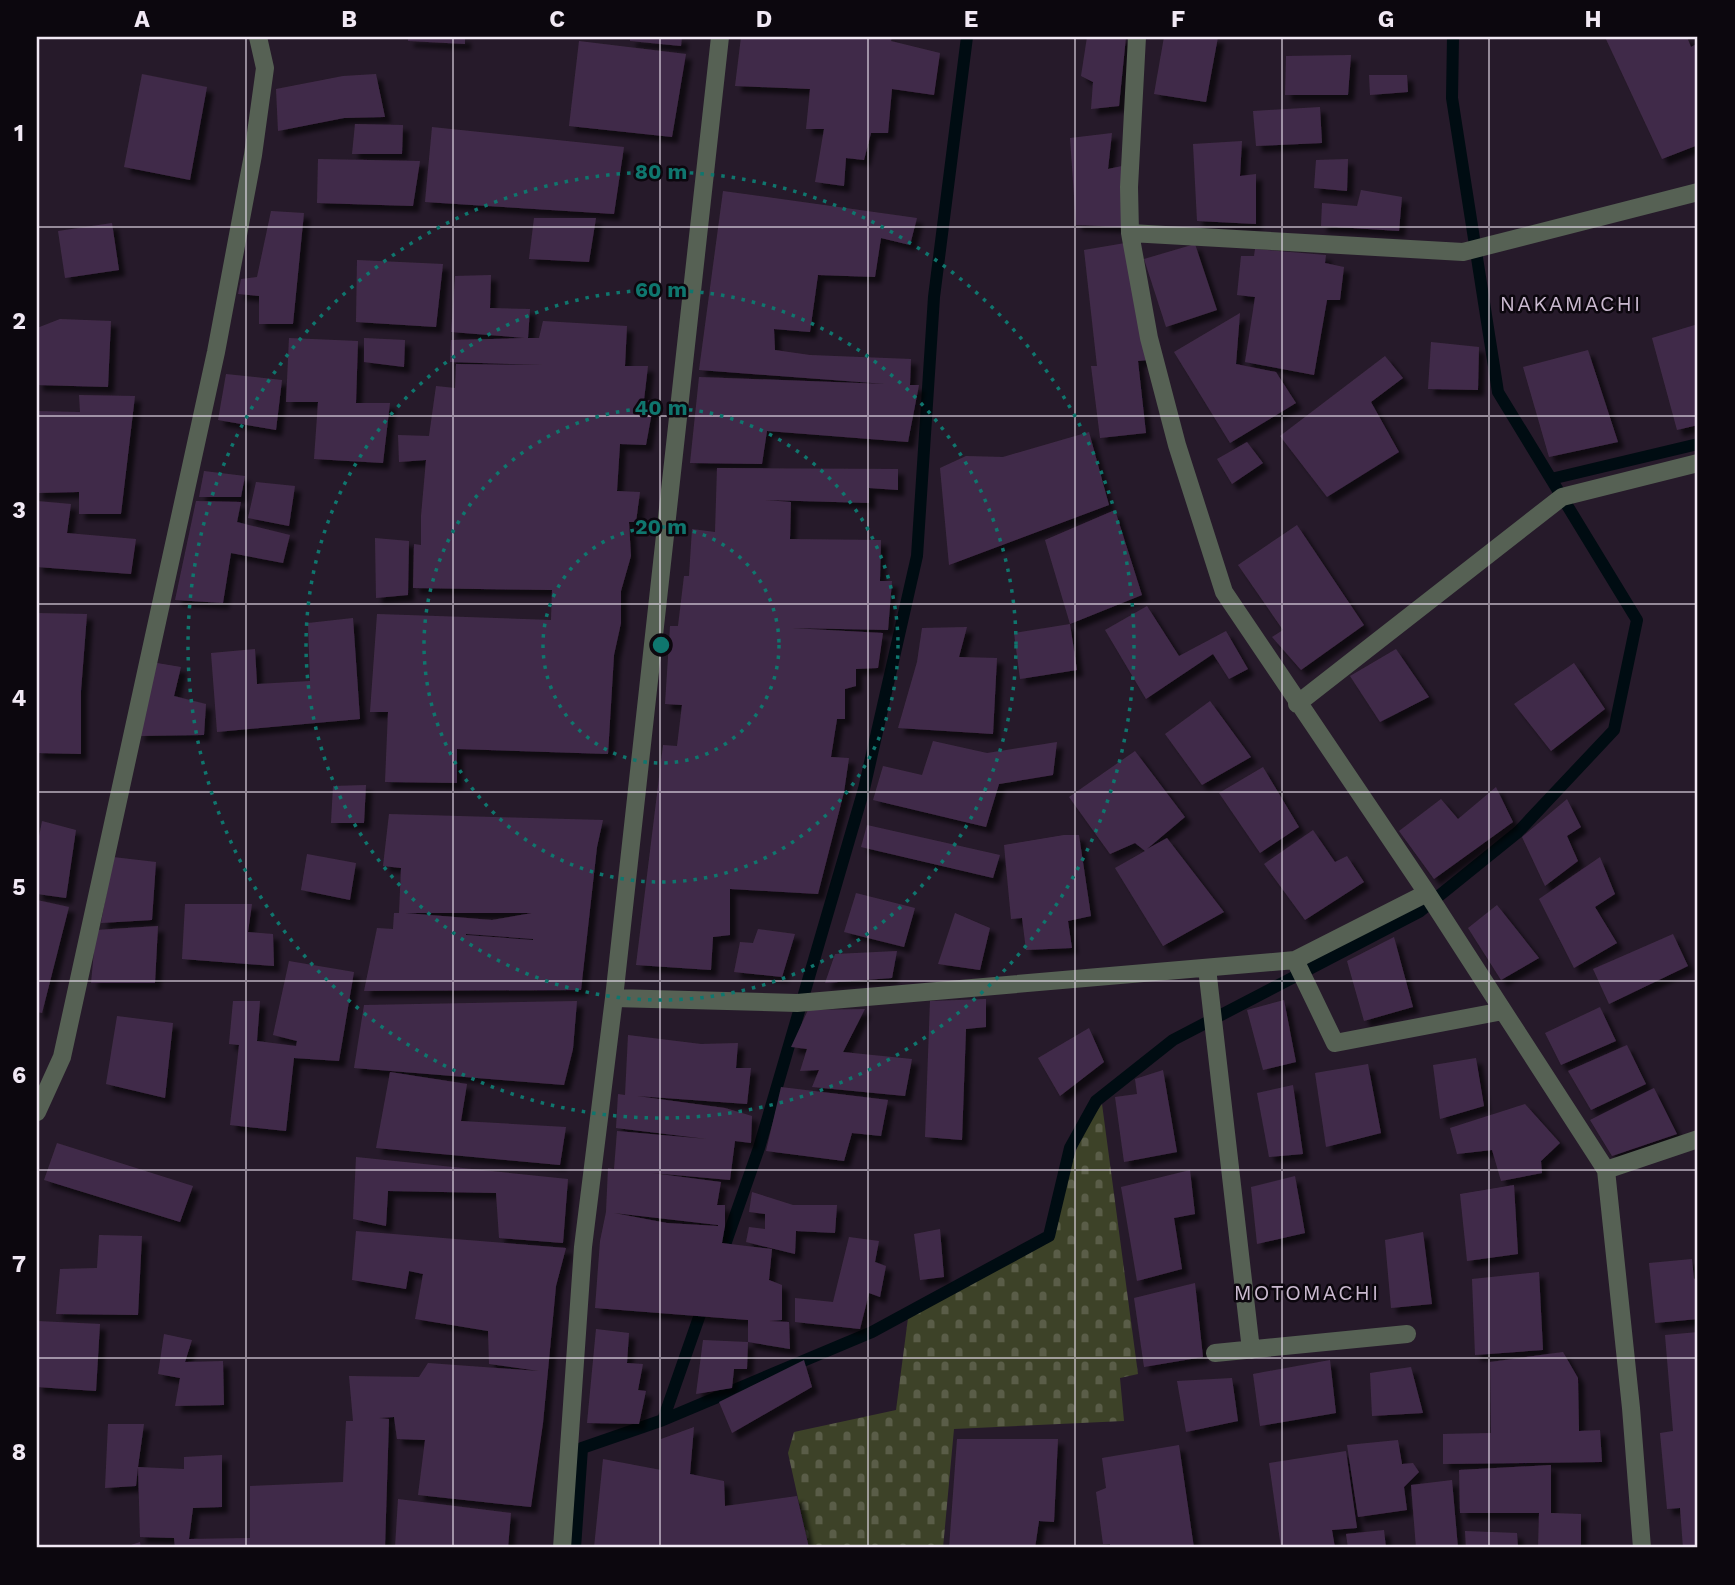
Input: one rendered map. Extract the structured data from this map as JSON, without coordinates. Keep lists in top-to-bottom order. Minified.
{"districts":["NAKAMACHI","MOTOMACHI"],"grid":{"columns":["A","B","C","D","E","F","G","H"],"rows":["1","2","3","4","5","6","7","8"]},"rings":["80 m","60 m","40 m","20 m"]}
